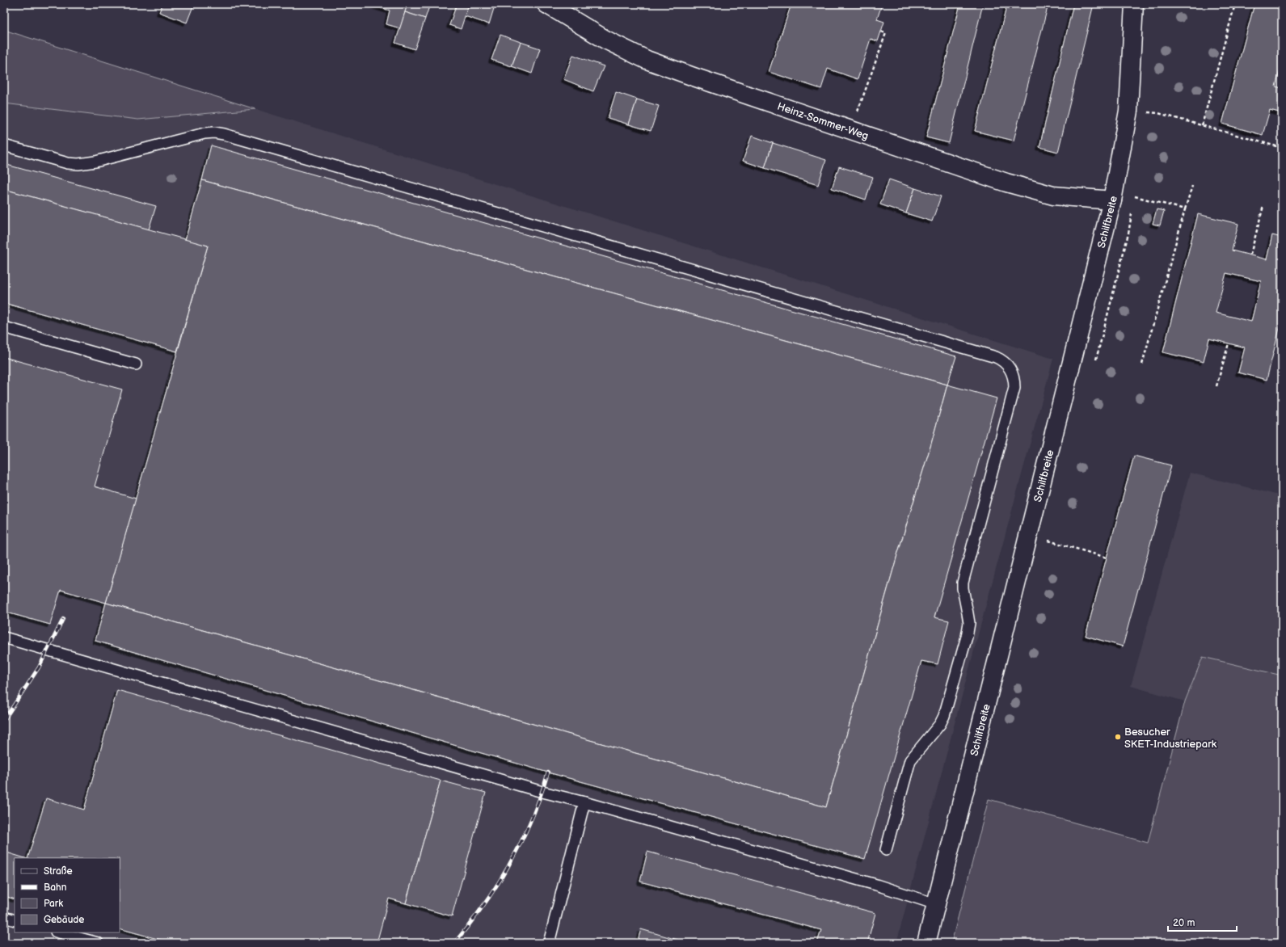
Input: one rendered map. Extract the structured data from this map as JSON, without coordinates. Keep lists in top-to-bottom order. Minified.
{"streets":{"main road":["Heinz-Sommer-Weg","Schilfbreite"]},"crossings":[["Heinz-Sommer-Weg","Schilfbreite"]],"places":["Besucher SKET-Industriepark"],"legend":["Straße","Bahn","Park","Gebäude"],"scale_bar":"20 m"}
